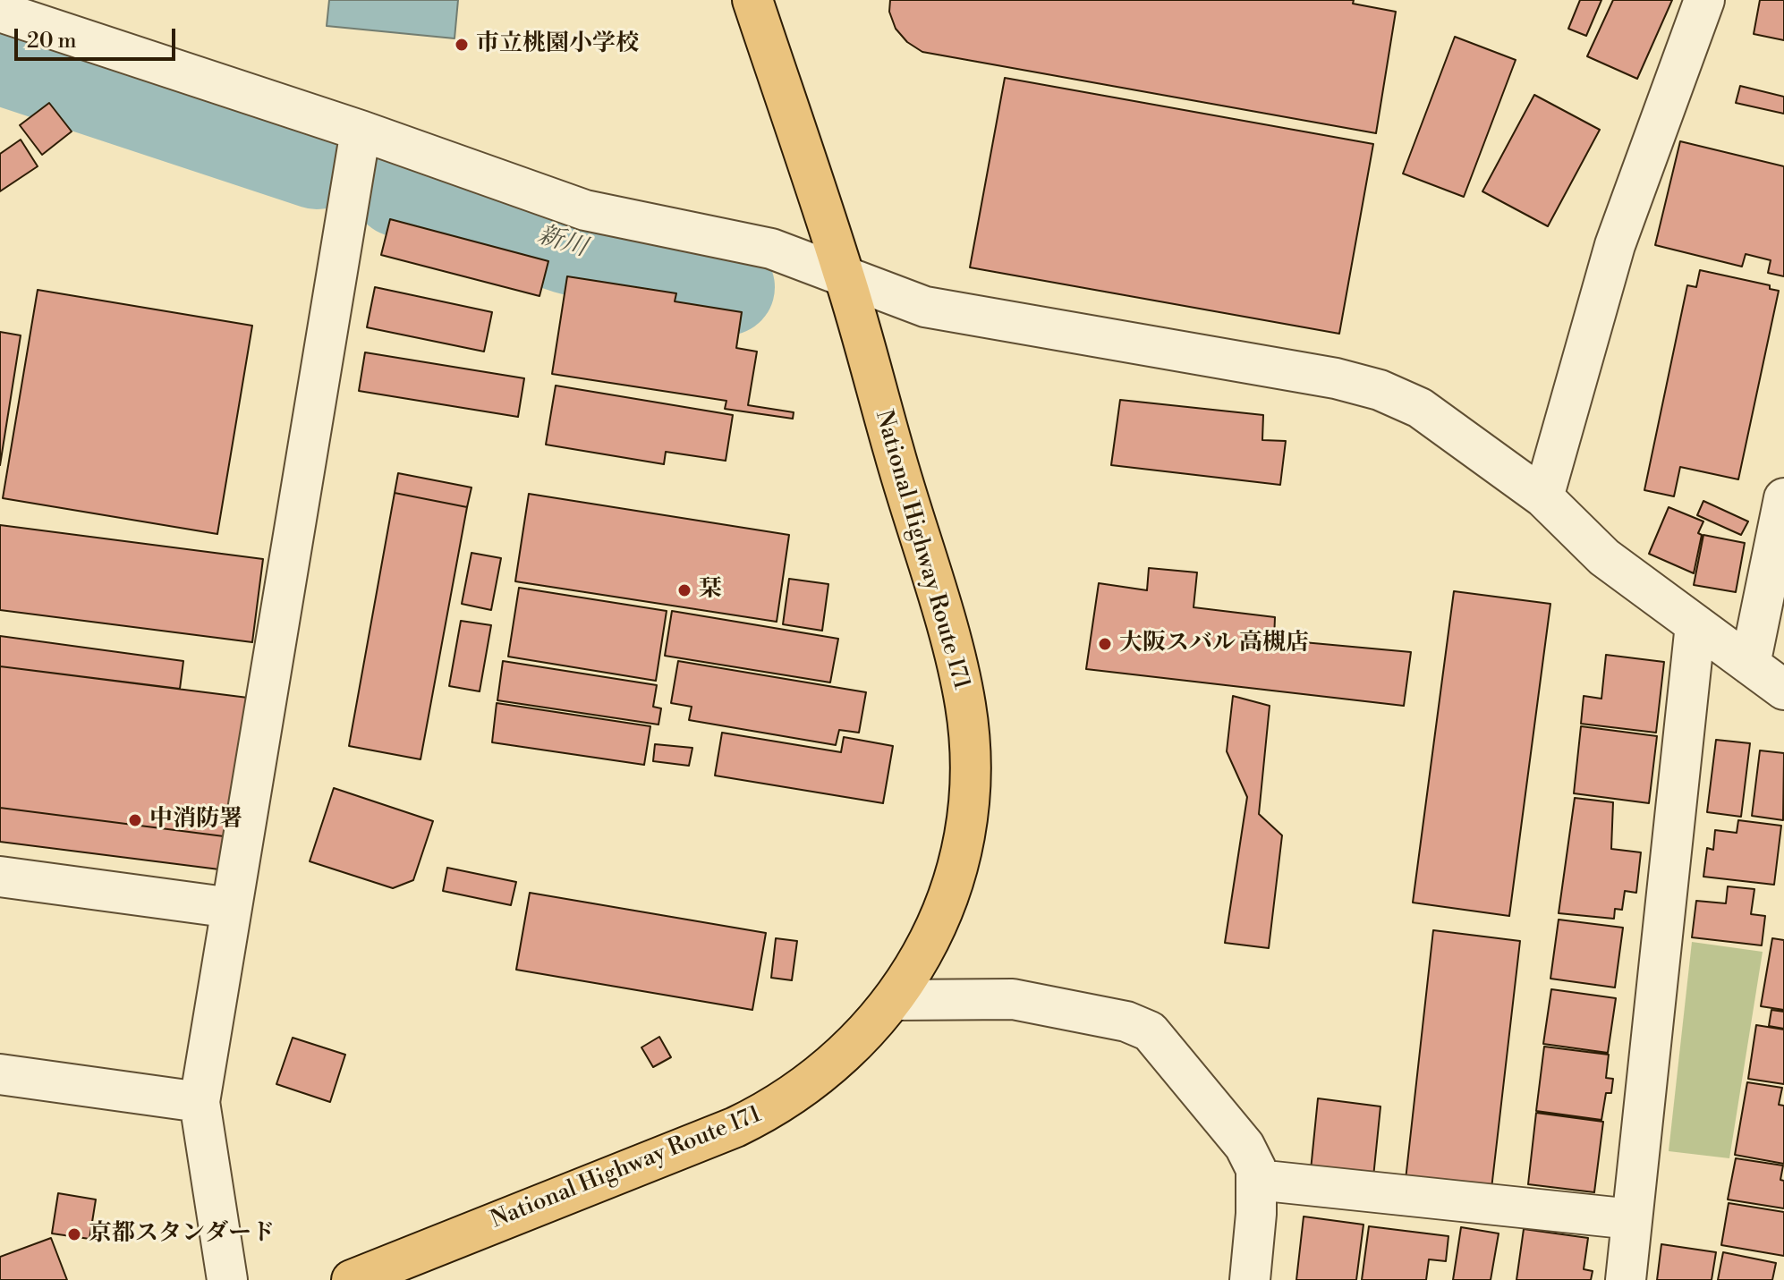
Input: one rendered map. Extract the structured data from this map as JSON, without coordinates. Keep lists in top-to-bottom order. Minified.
{"streets":{"highway":["National Highway Route 171"]},"water":["新川"],"places":["市立桃園小学校","栞","大阪スバル 高槻店","中消防署","京都スタンダード"],"scale_bar":"20 m"}
